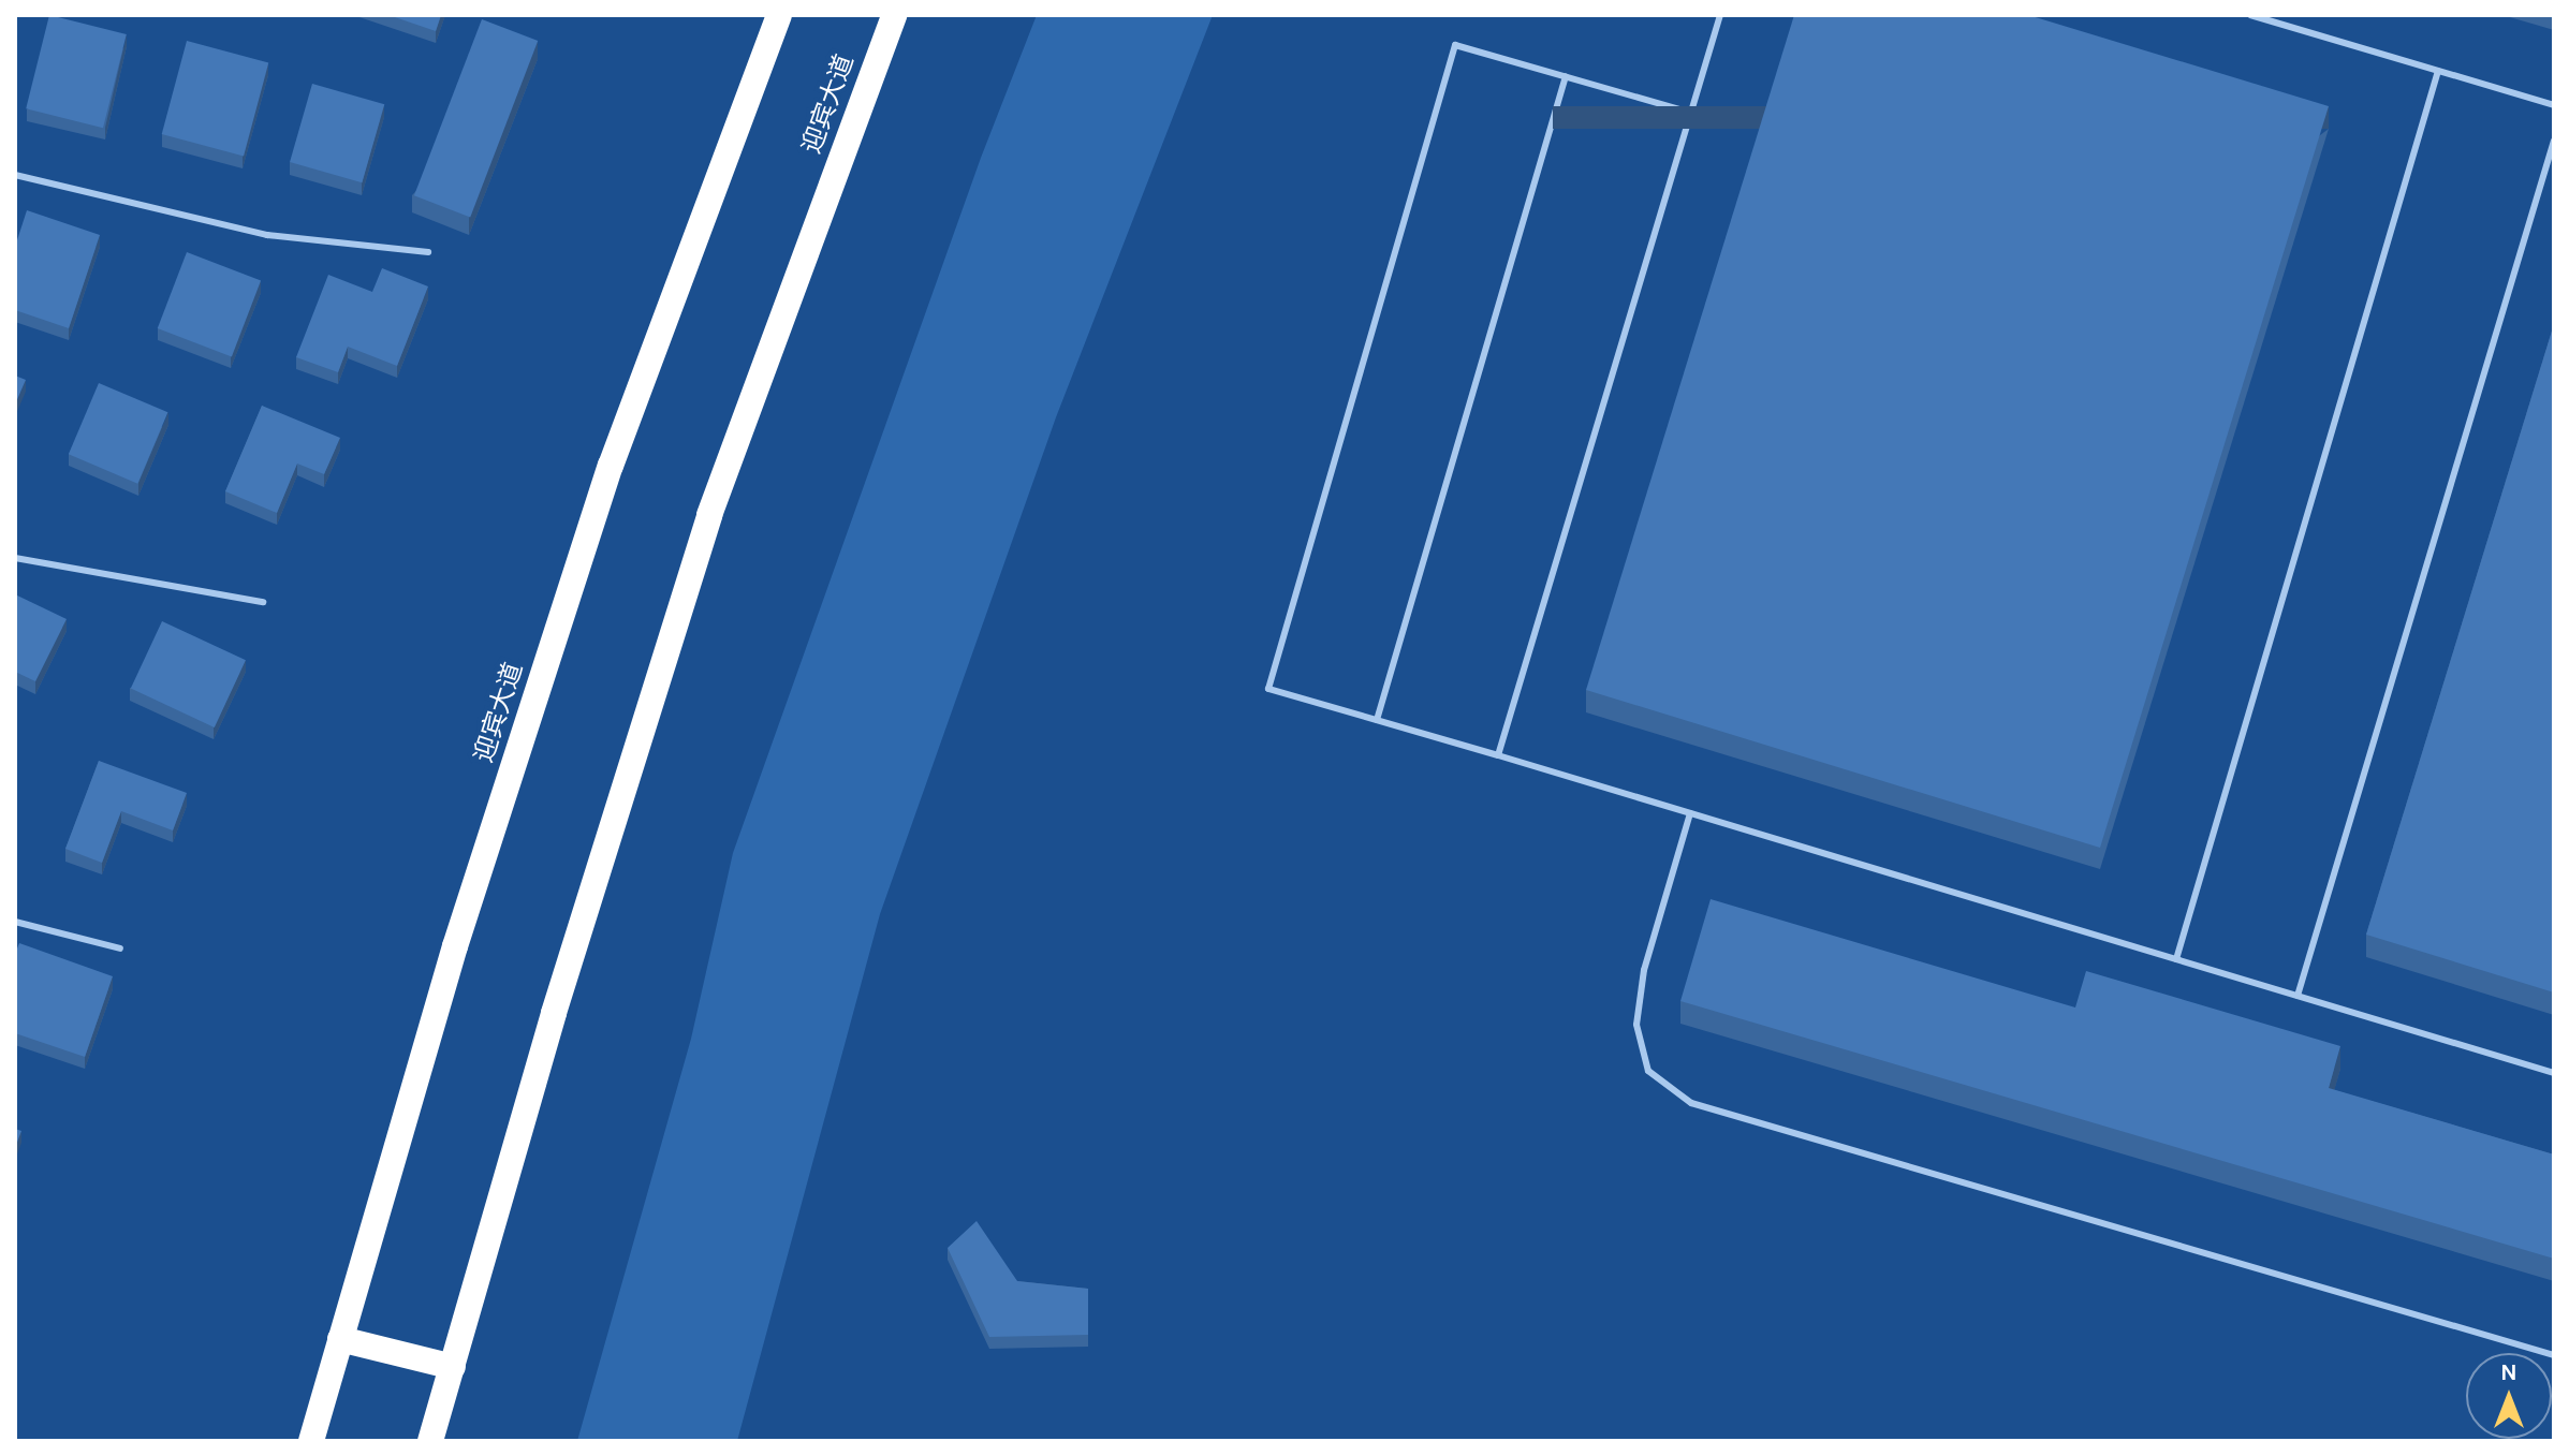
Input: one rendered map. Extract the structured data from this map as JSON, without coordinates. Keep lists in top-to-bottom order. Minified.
{"streets":{"highway":["迎宾大道"]},"north":"top"}
